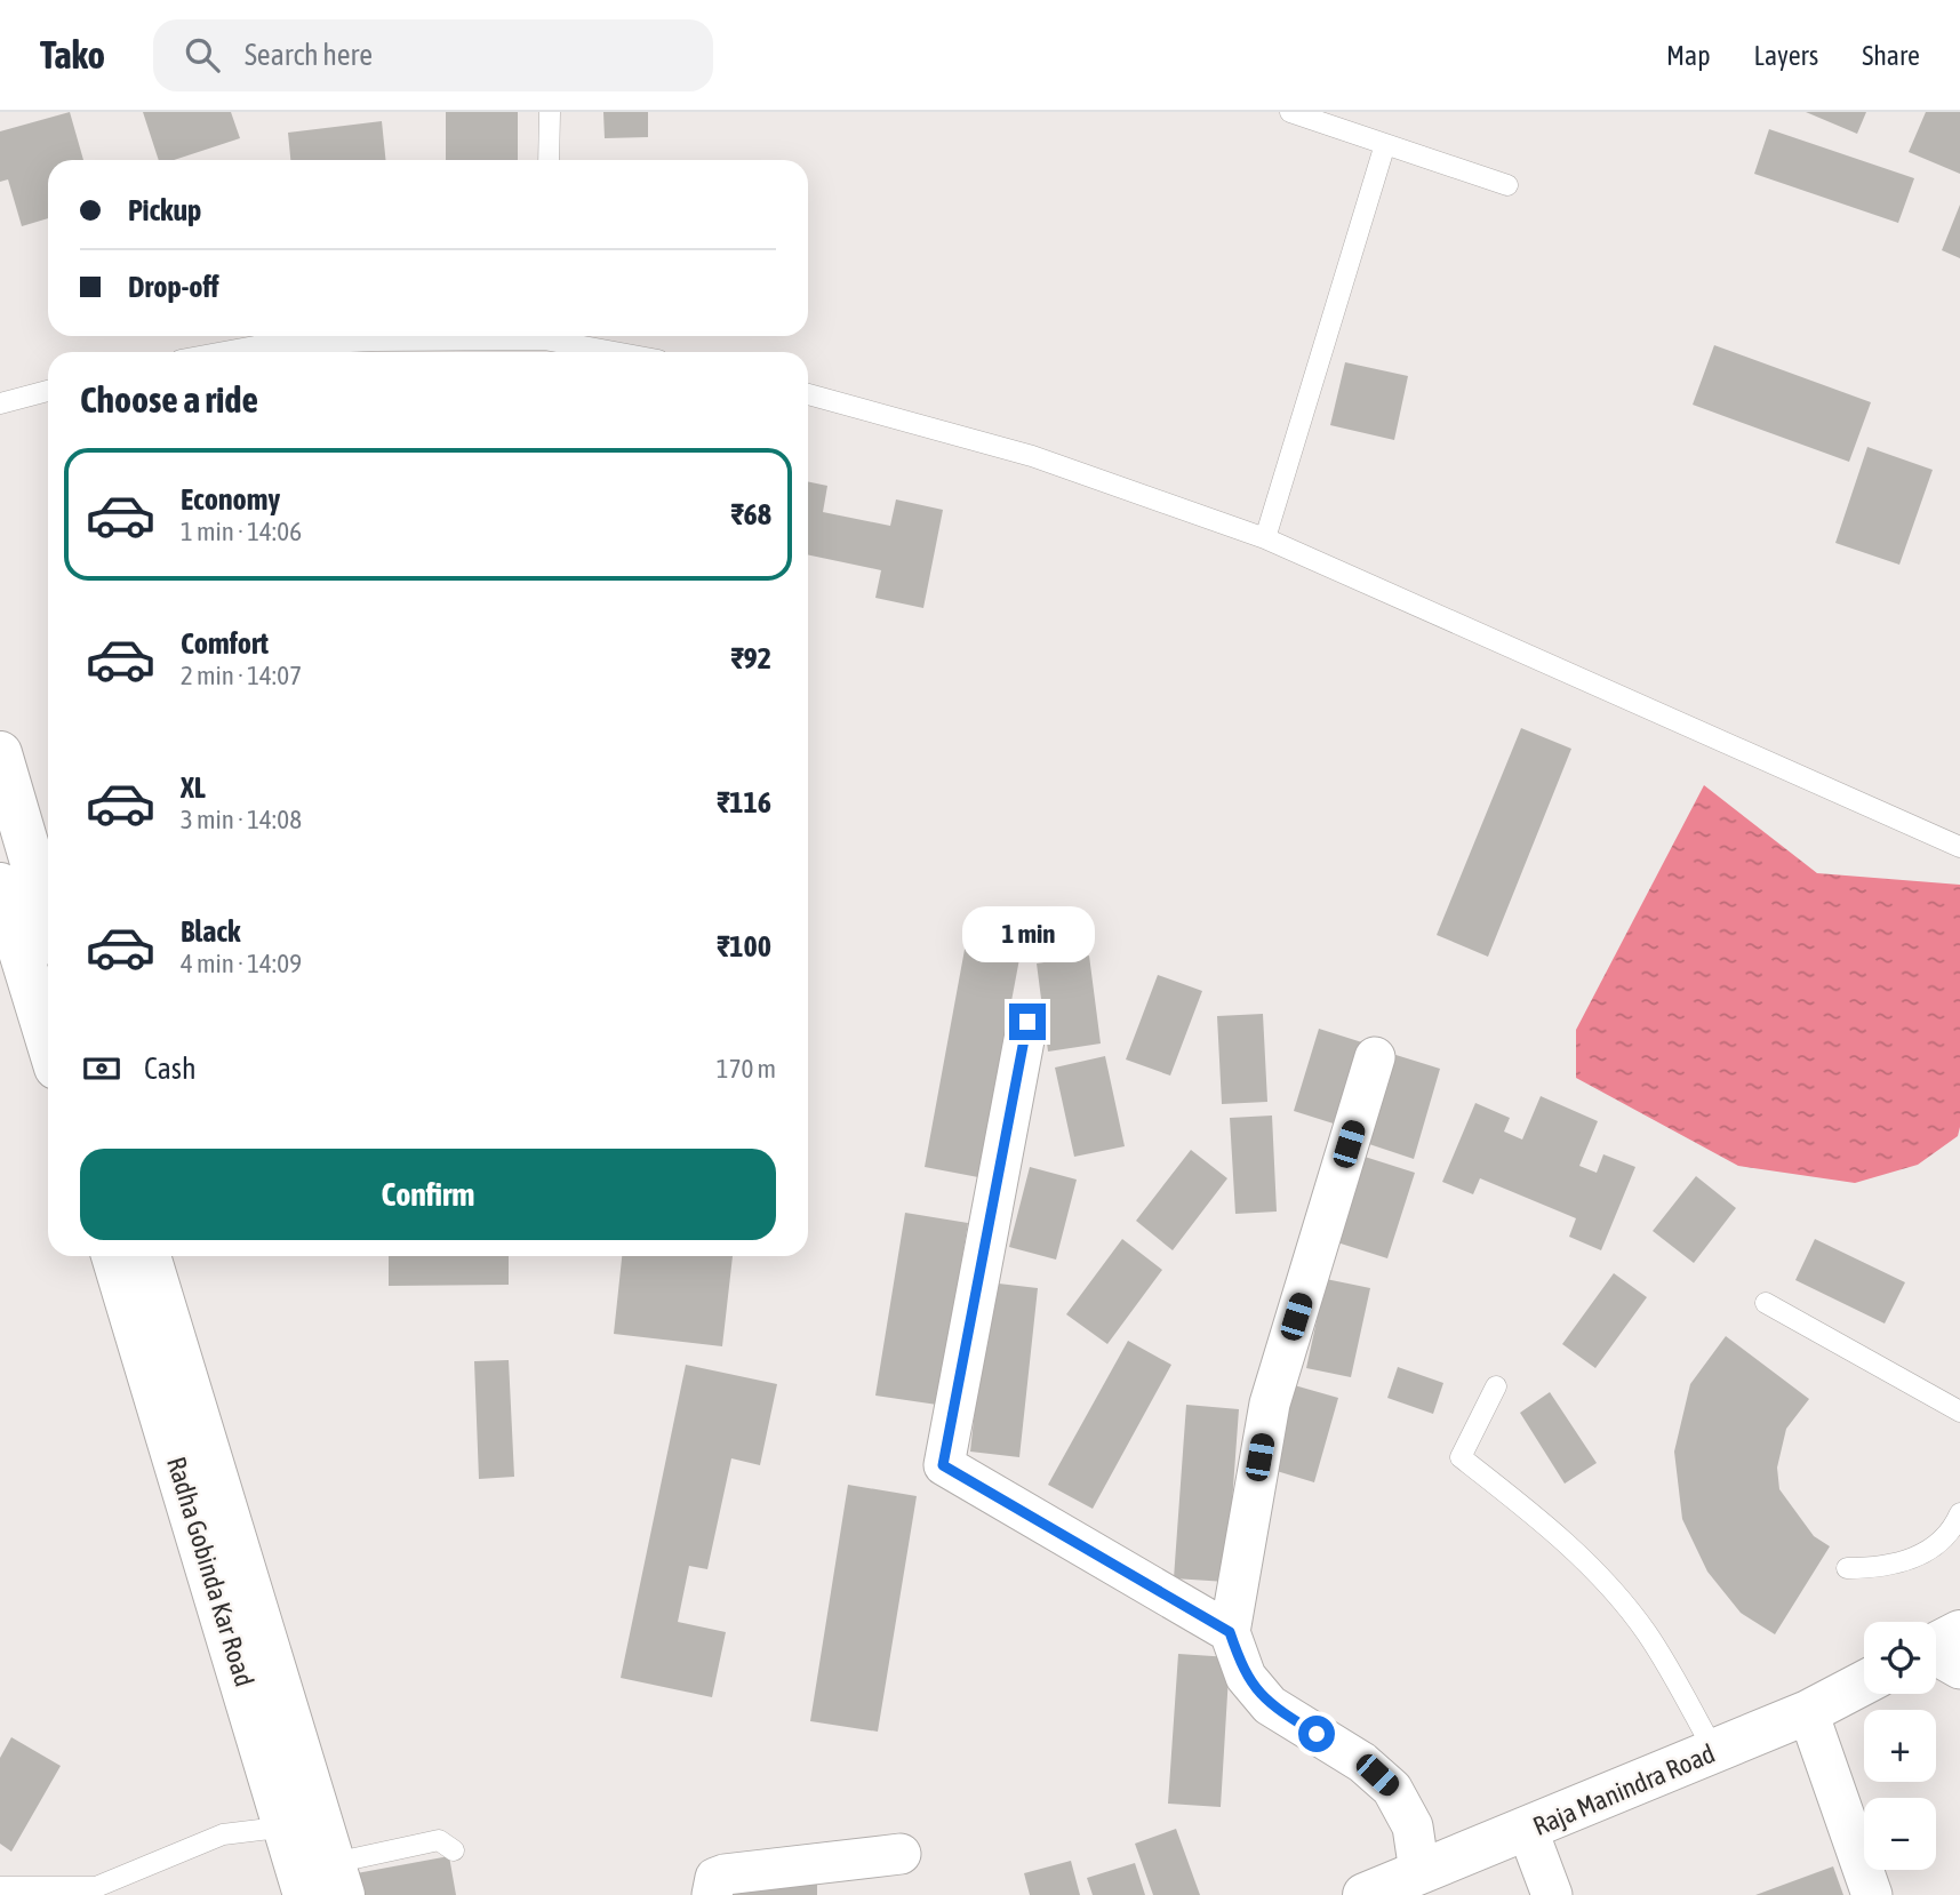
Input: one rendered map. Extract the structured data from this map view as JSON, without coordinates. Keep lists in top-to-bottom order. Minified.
{"streets":{"main road":["Radha Gobinda Kar Road","Raja Manindra Road"]},"page":{"header":"Tako","search":"Search here","nav":["Map","Layers","Share"],"banner":["Pickup","Drop-off"],"heading":"Choose a ride","list":[{"name":"Economy","note":"1 min · 14:06","value":"₹68"},{"name":"Comfort","note":"2 min · 14:07","value":"₹92"},{"name":"XL","note":"3 min · 14:08","value":"₹116"},{"name":"Black","note":"4 min · 14:09","value":"₹100"}],"bubble":"1 min","pay":["Cash","170 m"],"buttons":"Confirm","map_buttons":["+","−"]}}
